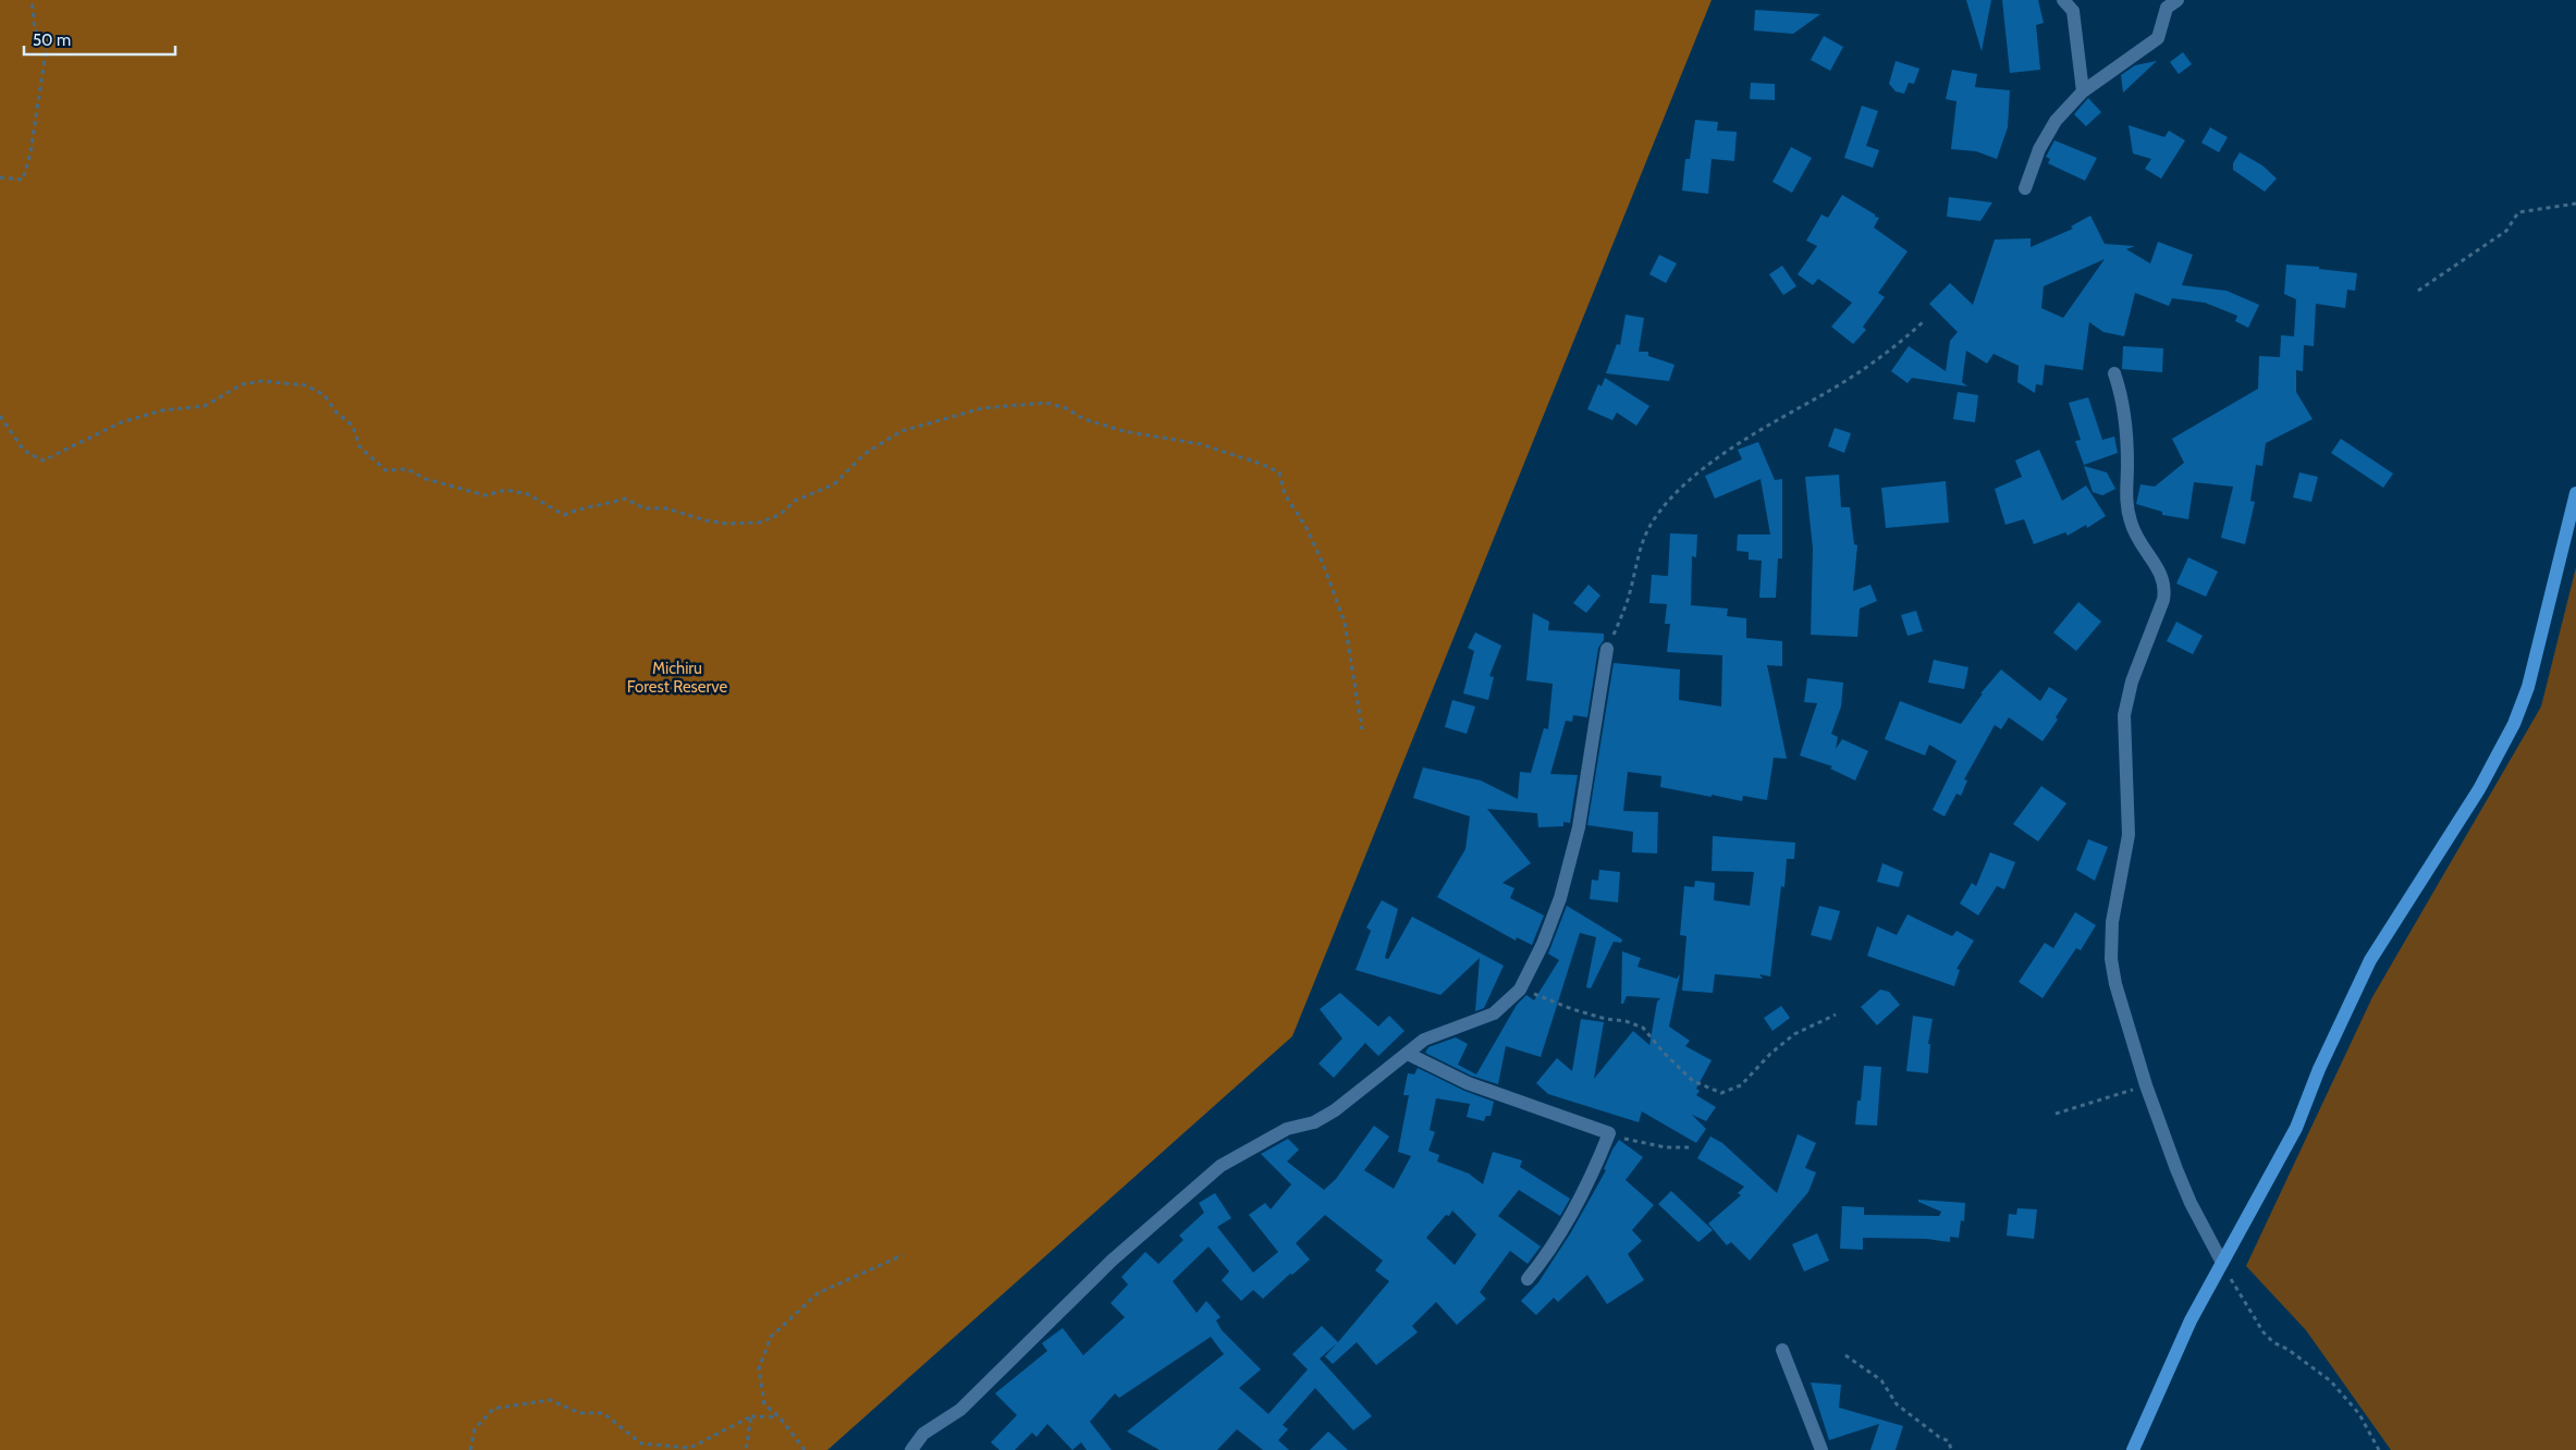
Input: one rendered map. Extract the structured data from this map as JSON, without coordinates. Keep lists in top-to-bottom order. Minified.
{"parks":["Michiru Forest Reserve"],"scale_bar":"50 m"}
